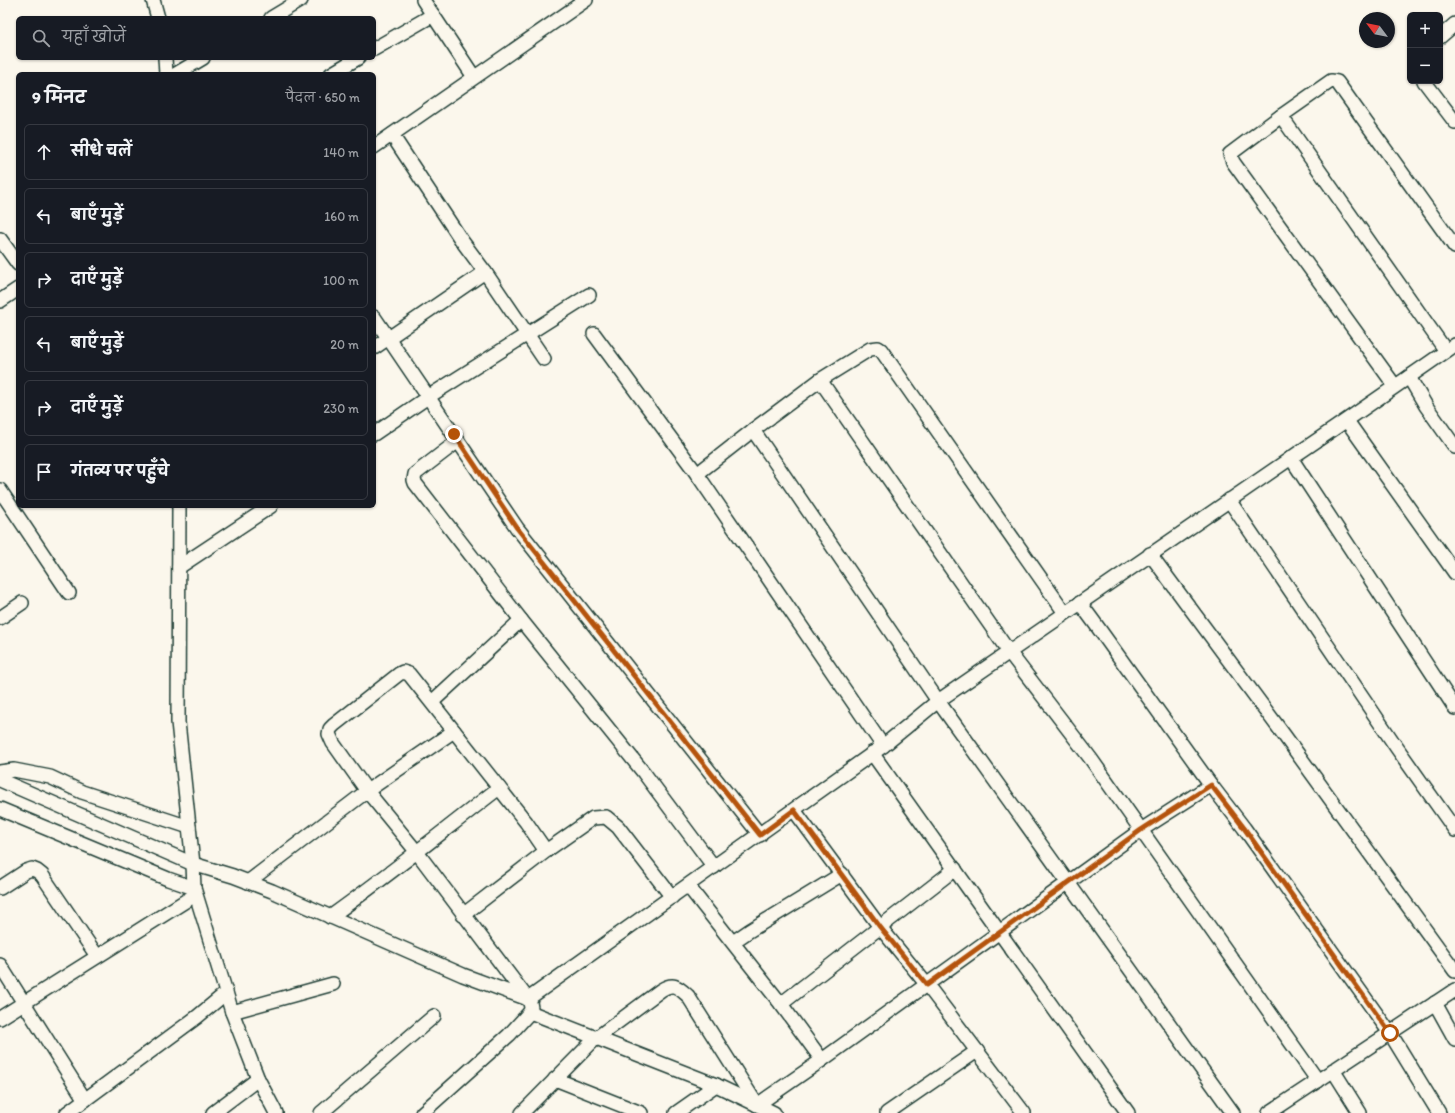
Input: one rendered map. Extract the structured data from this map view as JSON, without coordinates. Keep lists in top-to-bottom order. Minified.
{"north":"top left","page":{"map_buttons":["+","−"],"search":"यहाँ खोजें","heading":["9 मिनट","पैदल · 650 m"],"list":[["सीधे चलें","140 m"],["बाएँ मुड़ें","160 m"],["दाएँ मुड़ें","100 m"],["बाएँ मुड़ें","20 m"],["दाएँ मुड़ें","230 m"],"गंतव्य पर पहुँचे"]}}
